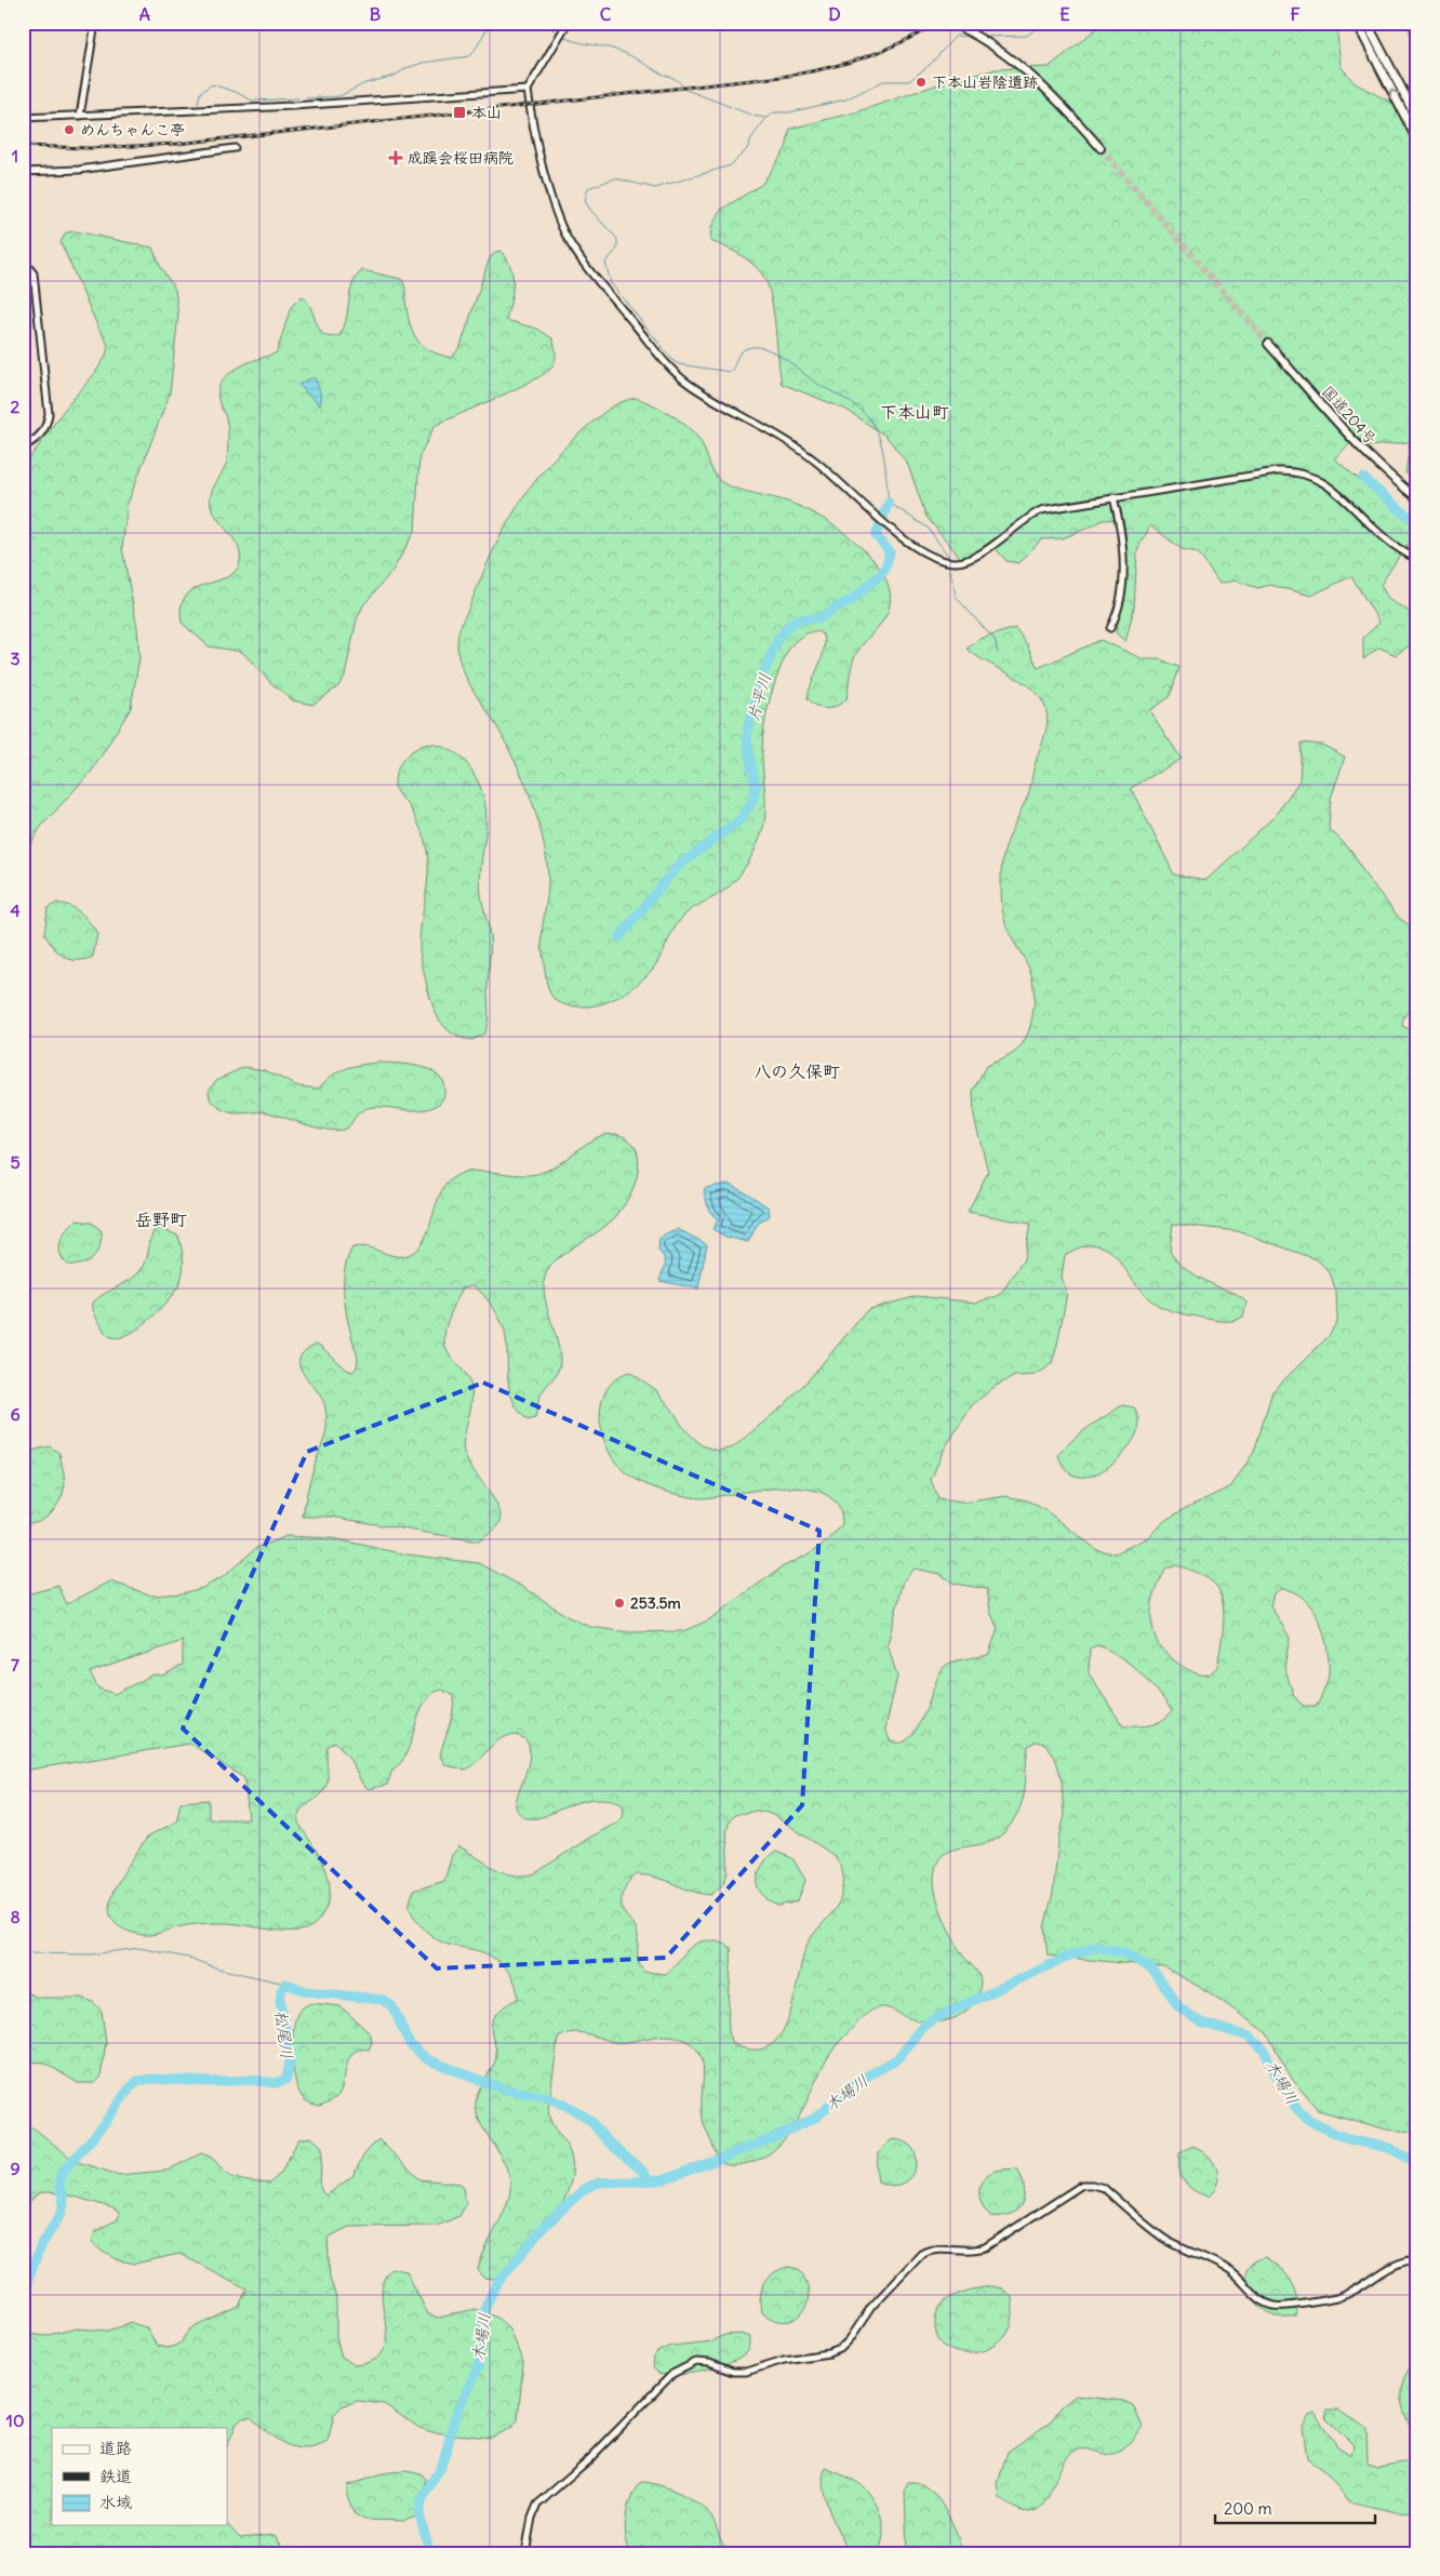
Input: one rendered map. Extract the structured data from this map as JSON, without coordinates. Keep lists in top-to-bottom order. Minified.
{"streets":{"highway":["国道204号"]},"districts":["下本山町","八の久保町","岳野町"],"water":["片平川","松尾川","木場川"],"places":{"other":["下本山岩陰遺跡","めんちゃんこ亭","253.5m"],"transit":["本山"],"health":["成蹊会桜田病院"]},"legend":["道路","鉄道","水域"],"scale_bar":"200 m","grid":{"columns":["A","B","C","D","E","F"],"rows":["1","2","3","4","5","6","7","8","9","10"]}}
